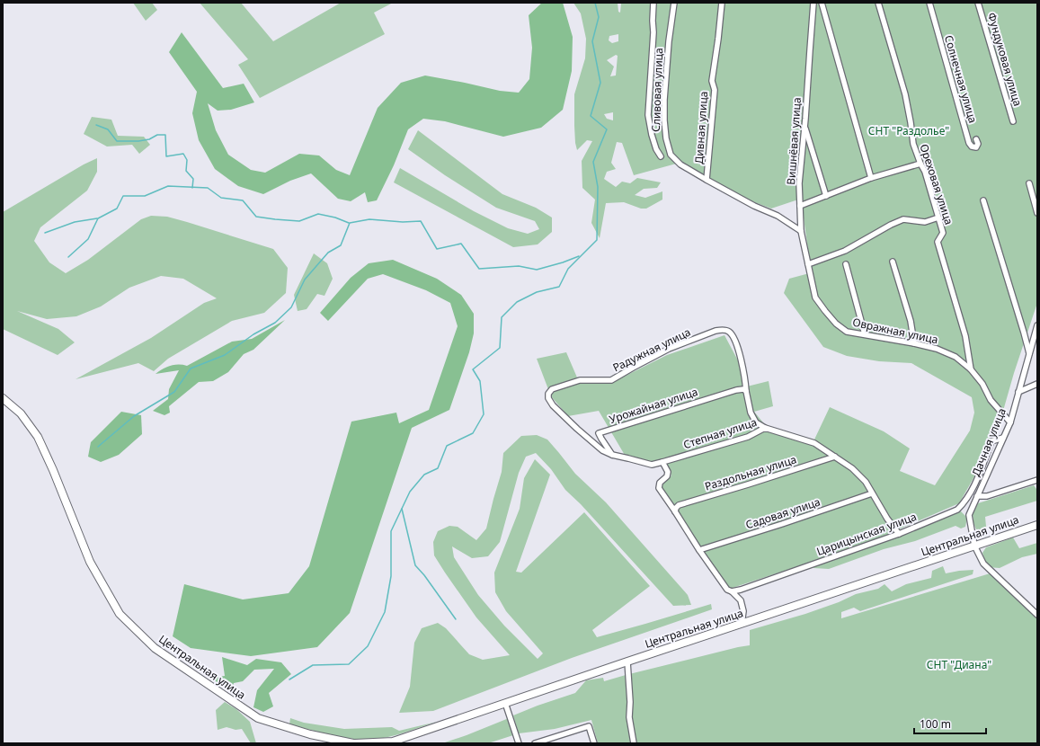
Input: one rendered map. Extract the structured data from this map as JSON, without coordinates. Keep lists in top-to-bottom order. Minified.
{"streets":{"street":["Фундуковая улица","Солнечная улица","Сливовая улица","Дивная улица","Вишнёвая улица","Ореховая улица","Овражная улица","Радужная улица","Урожайная улица","Степная улица","Дачная улица","Раздольная улица","Садовая улица","Царицынская улица","Центральная улица"]},"crossings":[["Сливовая улица","Дивная улица"],["Дивная улица","Вишнёвая улица"],["Дивная улица","Овражная улица"],["Вишнёвая улица","Овражная улица"],["Ореховая улица","Овражная улица"],["Ореховая улица","Дачная улица"],["Радужная улица","Урожайная улица"],["Степная улица","Раздольная улица"],["Степная улица","Садовая улица"],["Степная улица","Царицынская улица"],["Дачная улица","Царицынская улица"],["Дачная улица","Центральная улица"]],"parks":["СНТ \"Раздолье\"","СНТ \"Диана\""],"scale_bar":"100 m"}
